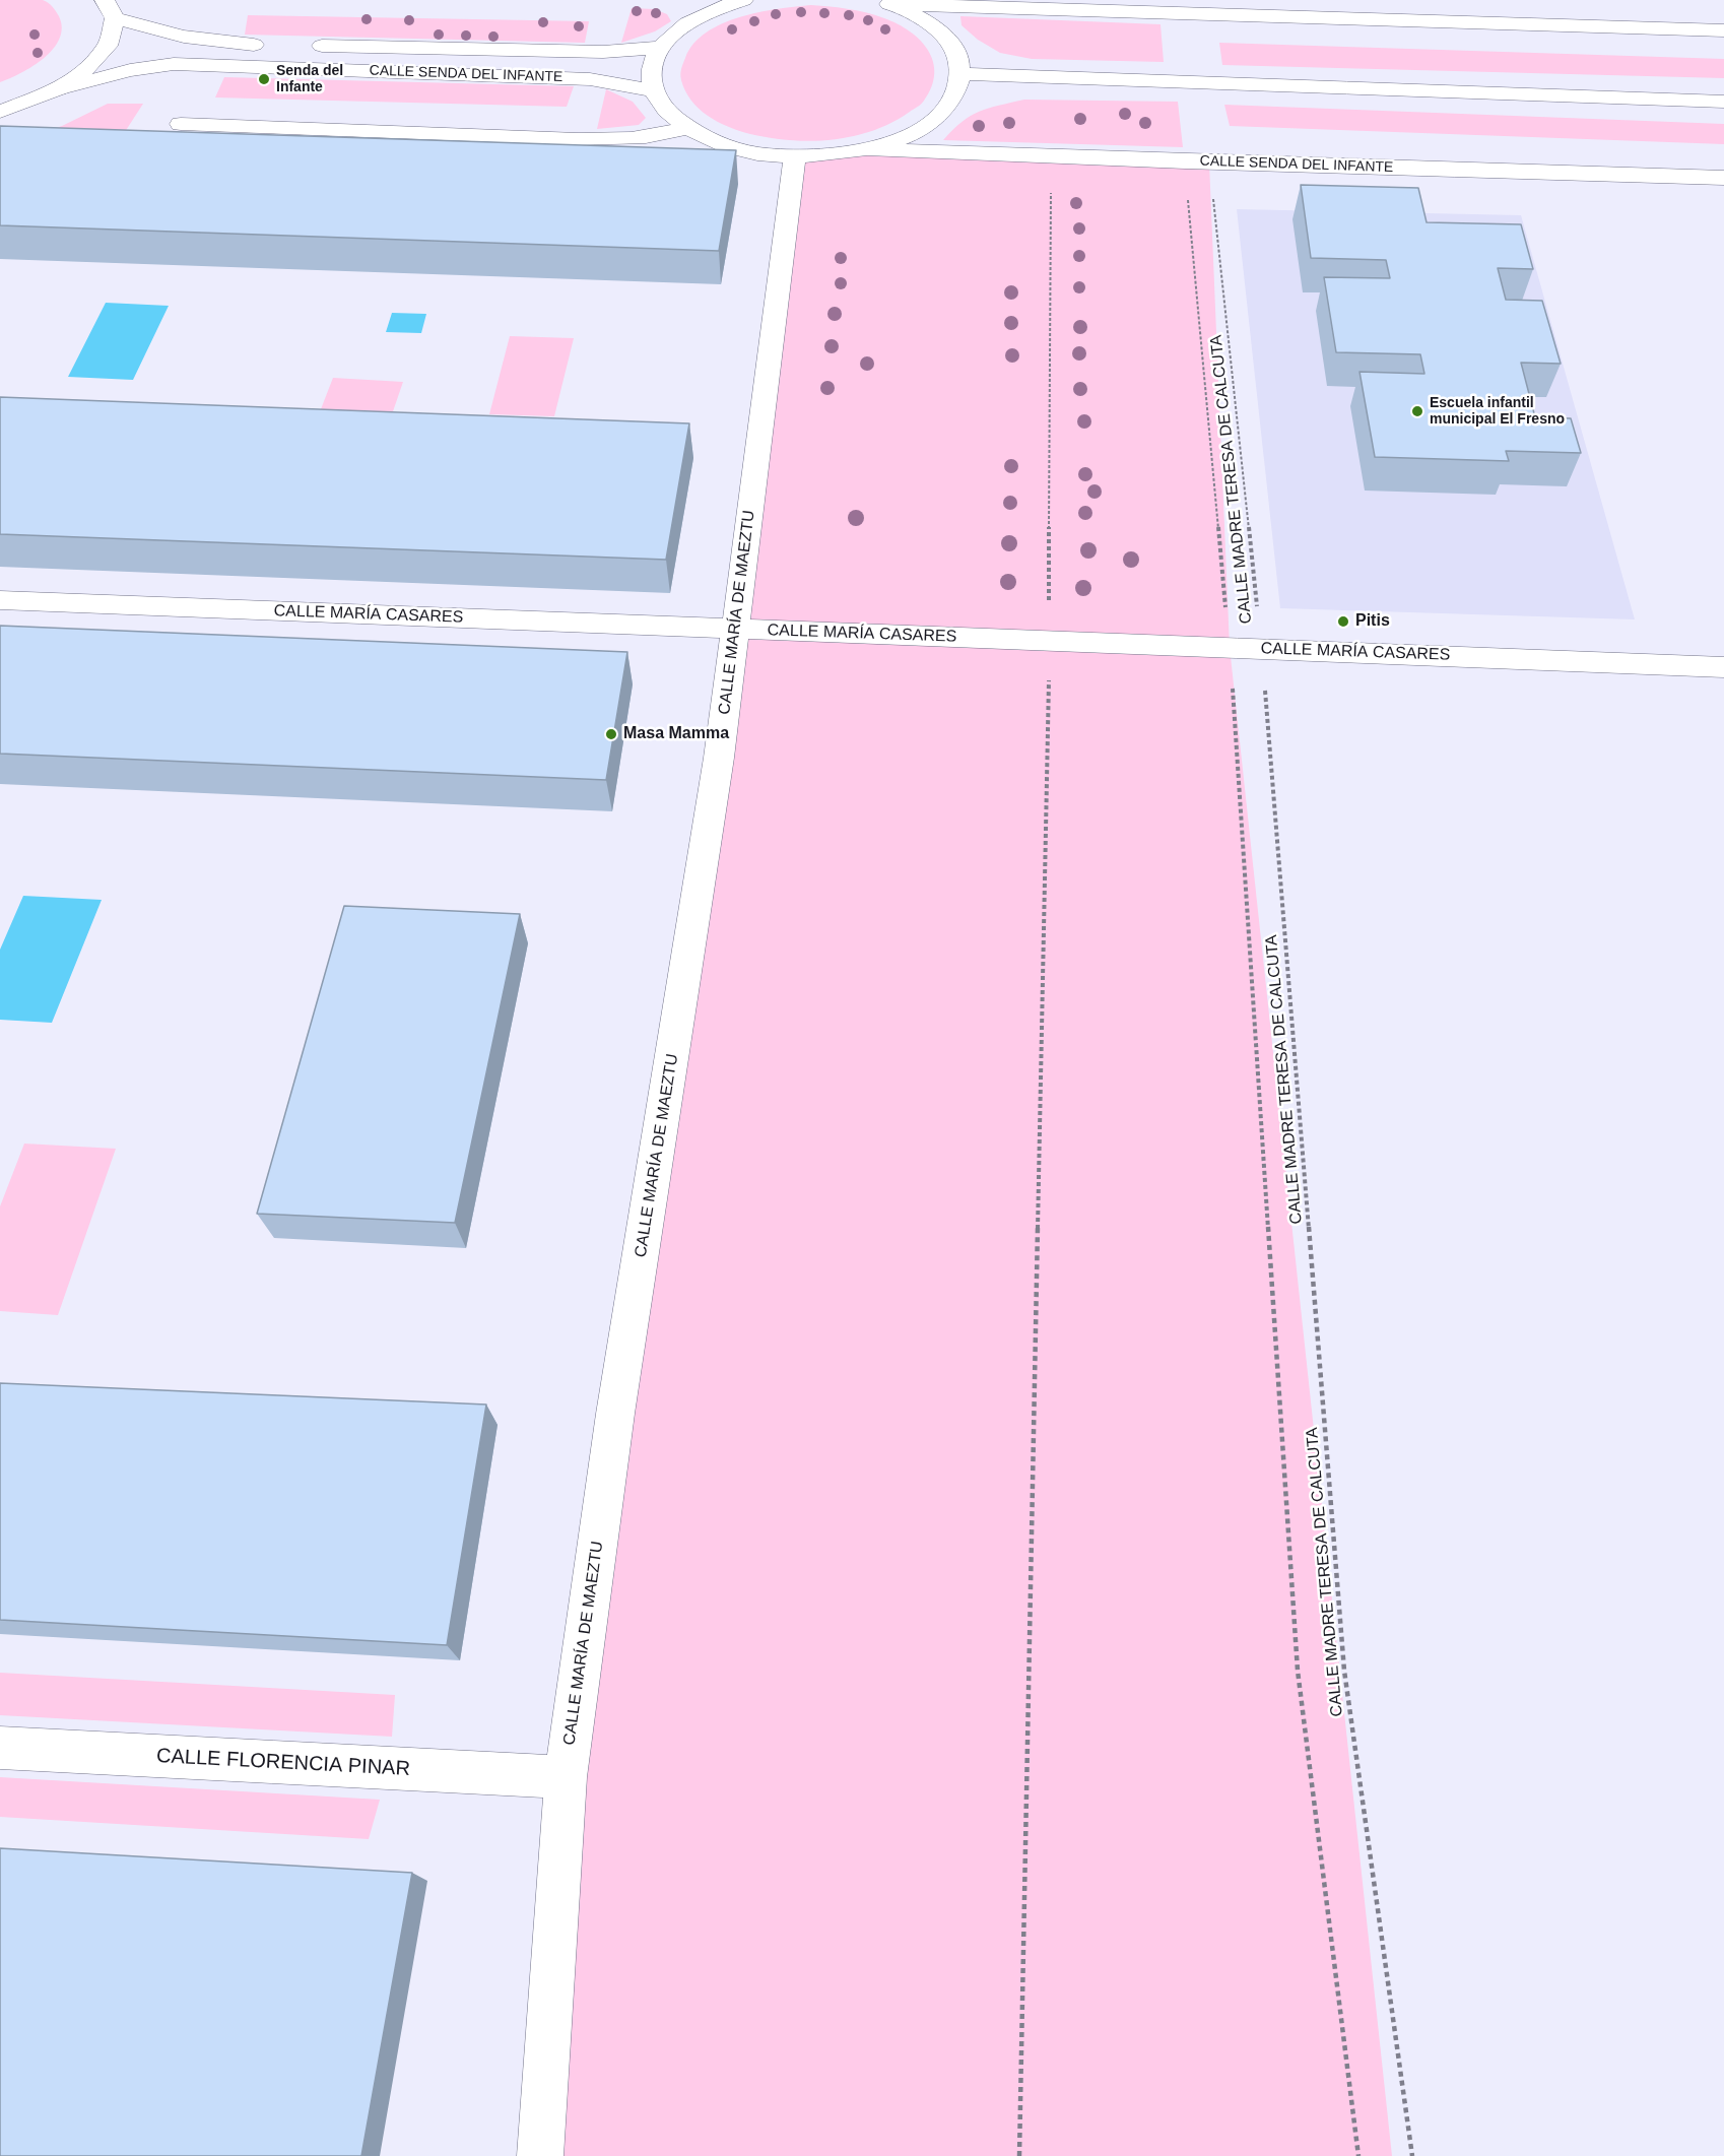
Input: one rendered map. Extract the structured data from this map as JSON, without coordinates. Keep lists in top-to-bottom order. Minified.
{"streets":{"street":["CALLE SENDA DEL INFANTE","CALLE MARÍA DE MAEZTU","CALLE MARÍA CASARES","CALLE FLORENCIA PINAR"],"path":["CALLE MADRE TERESA DE CALCUTA"]},"crossings":[["CALLE SENDA DEL INFANTE","CALLE MADRE TERESA DE CALCUTA"],["CALLE MADRE TERESA DE CALCUTA","CALLE MARÍA CASARES"],["CALLE MARÍA DE MAEZTU","CALLE MARÍA CASARES"],["CALLE MARÍA DE MAEZTU","CALLE FLORENCIA PINAR"]],"places":["Senda del Infante","Escuela infantil municipal El Fresno","Pitis","Masa Mamma"]}
